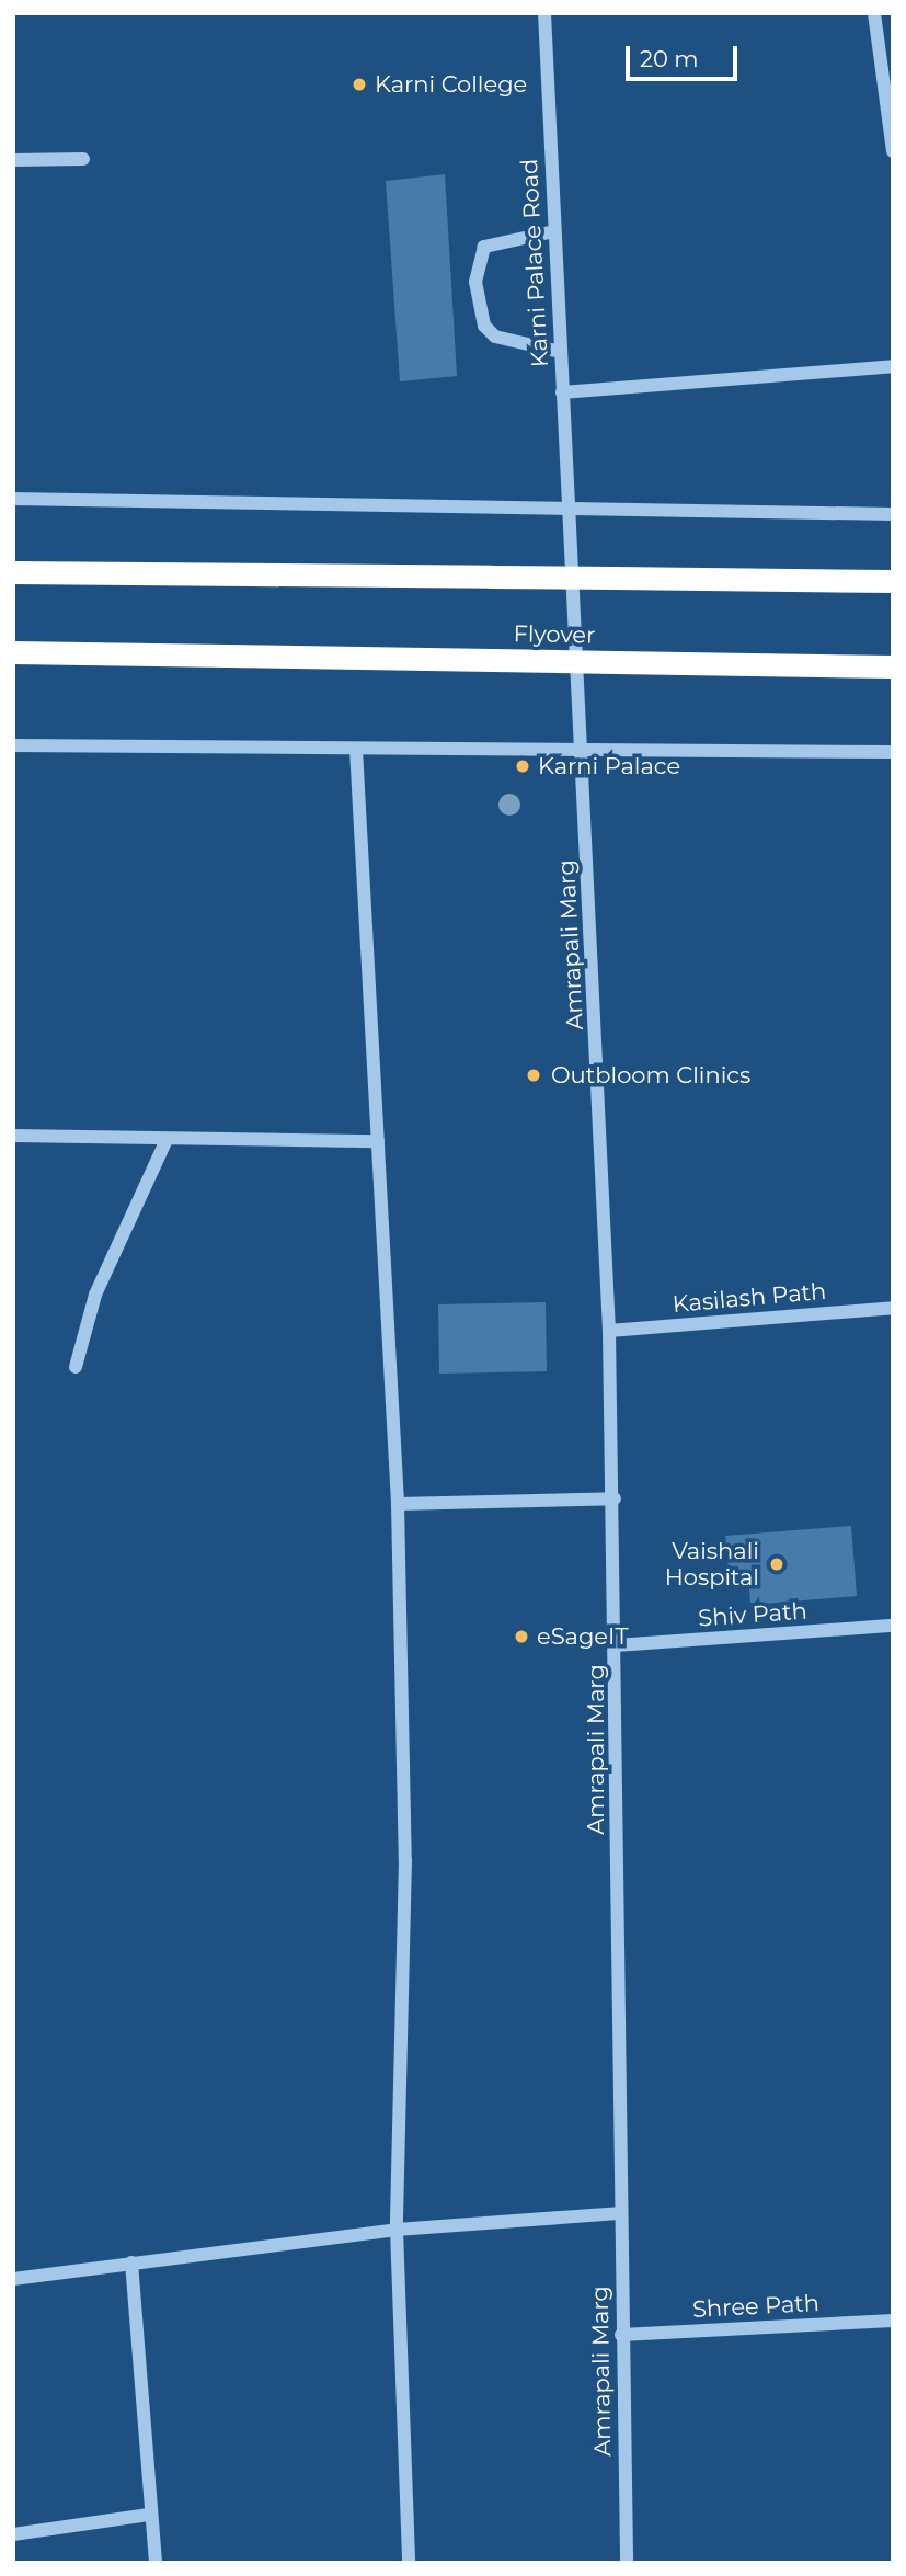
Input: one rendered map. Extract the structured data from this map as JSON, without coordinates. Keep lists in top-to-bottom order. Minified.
{"streets":{"highway":["Flyover"],"street":["Karni Palace Road","Amrapali Marg","Kasilash Path","Shiv Path","Shree Path"]},"crossings":[["Karni Palace Road","Amrapali Marg"],["Amrapali Marg","Kasilash Path"],["Amrapali Marg","Shiv Path"],["Amrapali Marg","Shree Path"]],"places":["Karni College","Karni Palace","Outbloom Clinics","Vaishali Hospital","eSageIT"],"scale_bar":"20 m"}
